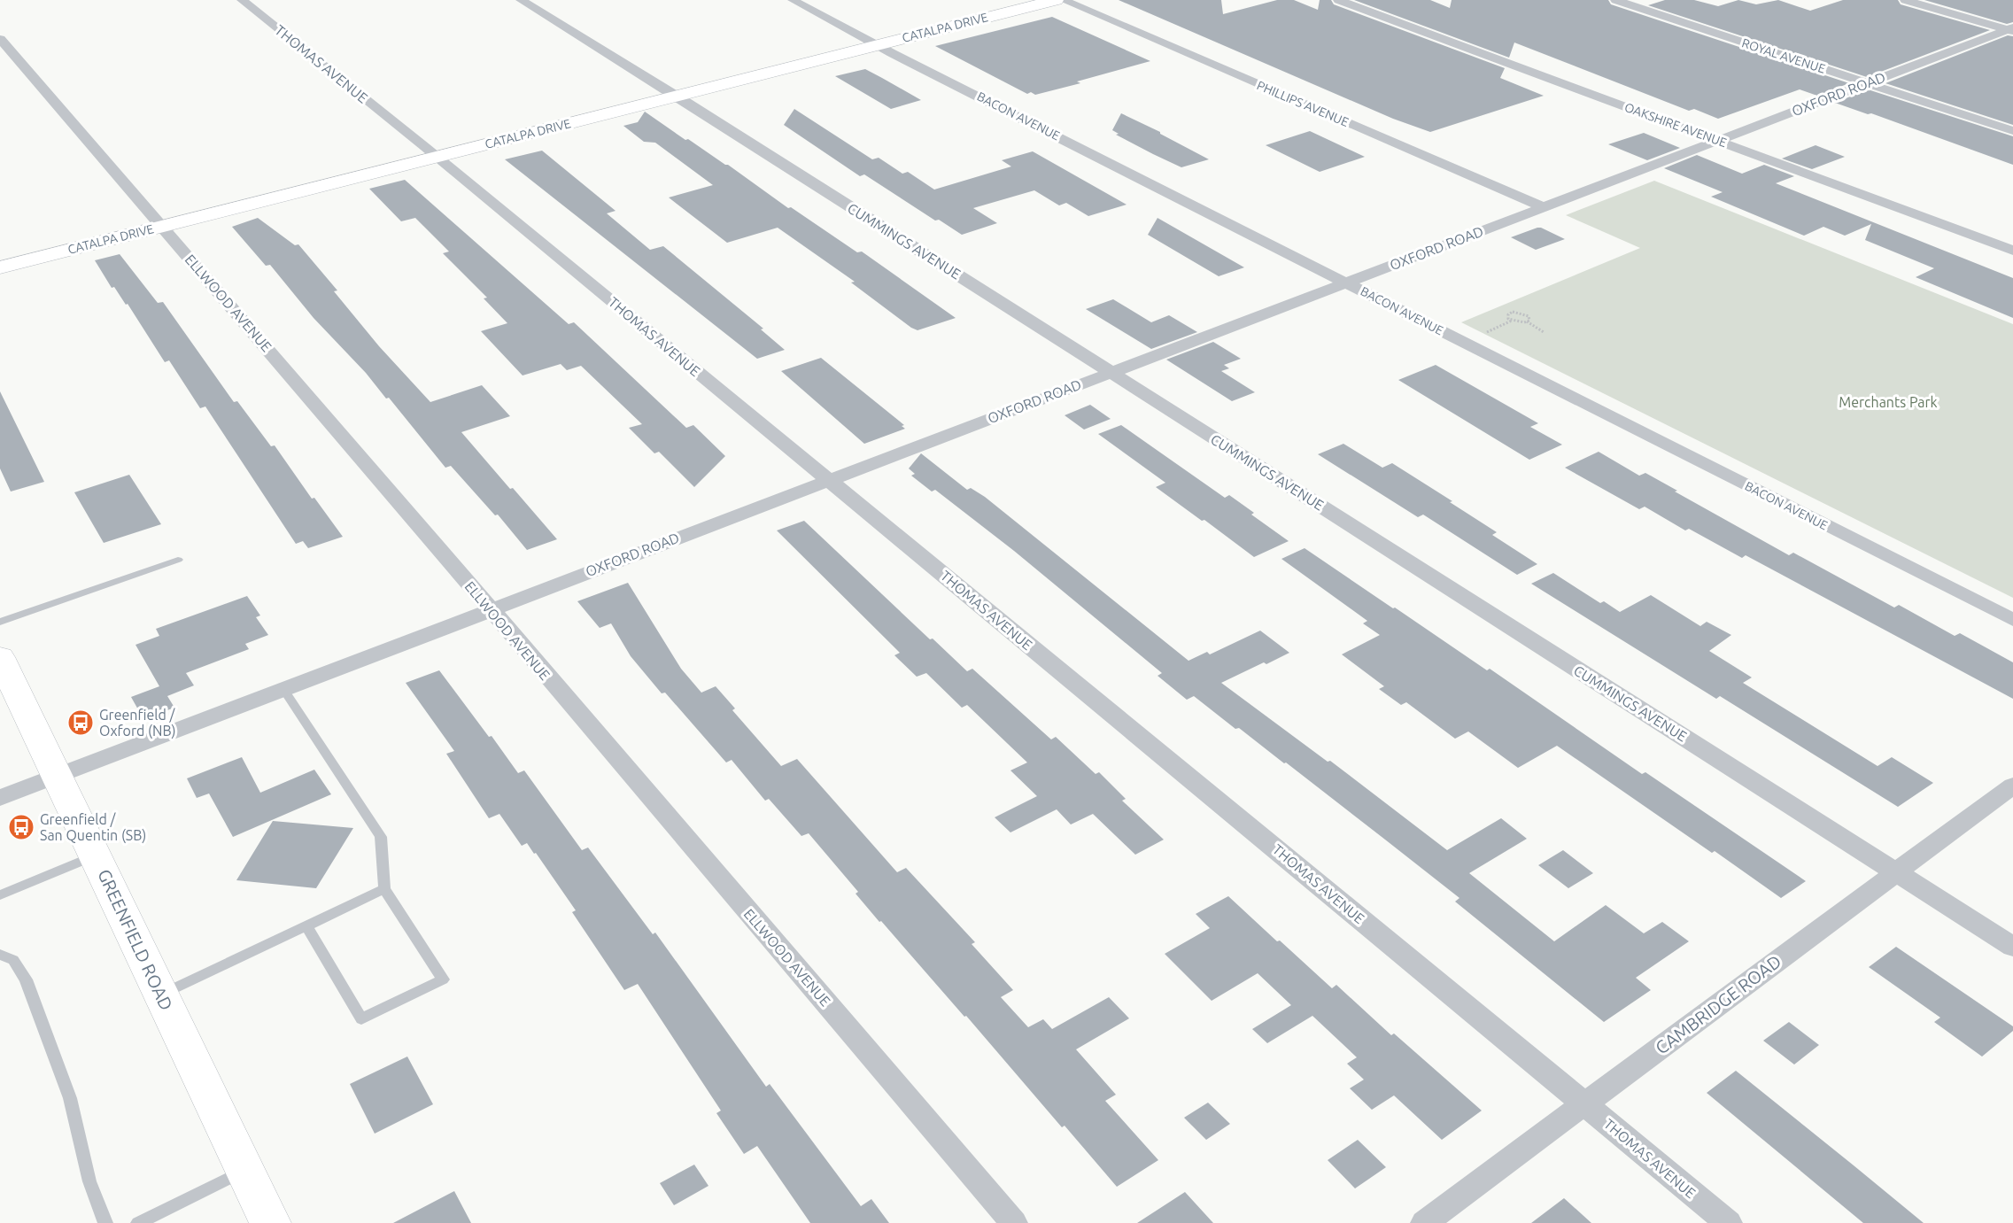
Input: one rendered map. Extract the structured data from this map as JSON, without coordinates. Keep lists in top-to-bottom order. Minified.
{"streets":{"street":["CATALPA DRIVE","ROYAL AVENUE","THOMAS AVENUE","OXFORD ROAD","PHILLIPS AVENUE","BACON AVENUE","OAKSHIRE AVENUE","CUMMINGS AVENUE","ELLWOOD AVENUE","GREENFIELD ROAD","CAMBRIDGE ROAD"]},"crossings":[["CATALPA DRIVE","THOMAS AVENUE"],["CATALPA DRIVE","BACON AVENUE"],["CATALPA DRIVE","CUMMINGS AVENUE"],["CATALPA DRIVE","ELLWOOD AVENUE"],["ROYAL AVENUE","OXFORD ROAD"],["THOMAS AVENUE","OXFORD ROAD"],["THOMAS AVENUE","CAMBRIDGE ROAD"],["OXFORD ROAD","PHILLIPS AVENUE"],["OXFORD ROAD","BACON AVENUE"],["OXFORD ROAD","OAKSHIRE AVENUE"],["OXFORD ROAD","CUMMINGS AVENUE"],["OXFORD ROAD","ELLWOOD AVENUE"],["OXFORD ROAD","GREENFIELD ROAD"],["CUMMINGS AVENUE","CAMBRIDGE ROAD"]],"parks":["Merchants Park"],"places":{"bus stop":["Greenfield / Oxford (NB)","Greenfield / San Quentin (SB)"]}}
